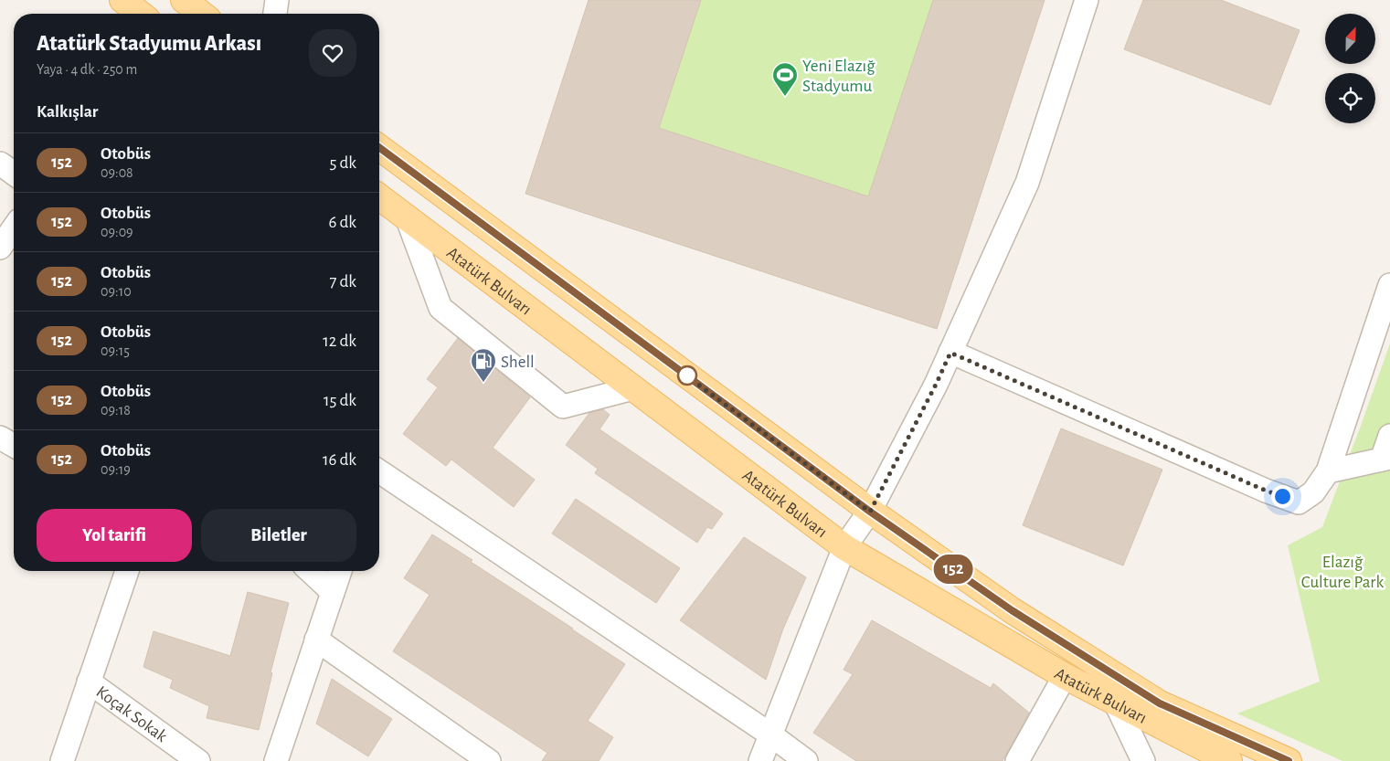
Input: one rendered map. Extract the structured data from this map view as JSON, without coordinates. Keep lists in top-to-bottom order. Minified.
{"streets":{"main road":["Atatürk Bulvarı"],"street":["Koçak Sokak"]},"parks":["Elazığ Culture Park"],"places":{"sports":["Yeni Elazığ Stadyumu"],"fuel station":["Shell"]},"lines":["bus line 152"],"north":"top","page":{"on_map":"152","heading":[["Atatürk Stadyumu Arkası","Yaya · 4 dk · 250 m"],"Kalkışlar"],"list":[{"mark":"152","name":"Otobüs","note":"09:08","value":"5 dk"},{"mark":"152","name":"Otobüs","note":"09:09","value":"6 dk"},{"mark":"152","name":"Otobüs","note":"09:10","value":"7 dk"},{"mark":"152","name":"Otobüs","note":"09:15","value":"12 dk"},{"mark":"152","name":"Otobüs","note":"09:18","value":"15 dk"},{"mark":"152","name":"Otobüs","note":"09:19","value":"16 dk"}],"buttons":["Yol tarifi","Biletler"]}}
